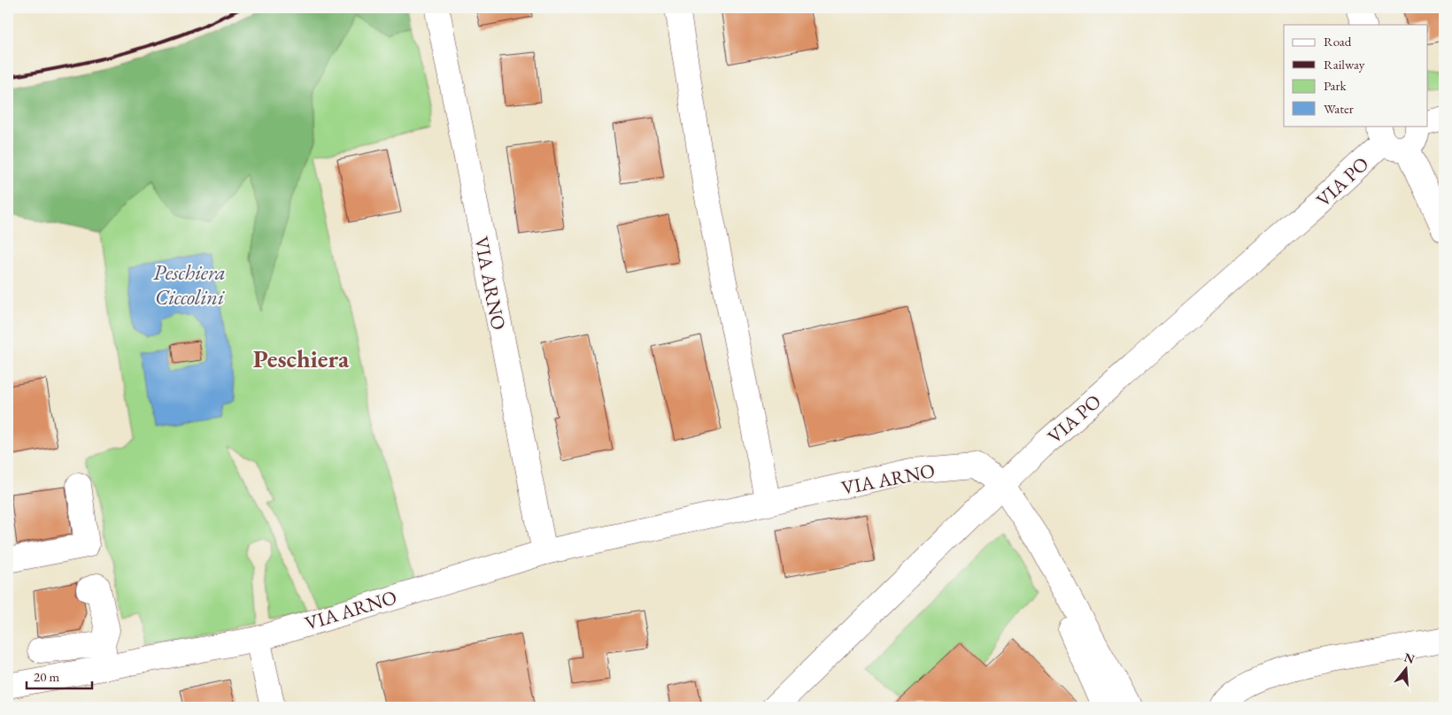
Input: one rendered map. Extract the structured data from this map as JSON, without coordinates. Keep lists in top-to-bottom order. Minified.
{"streets":{"street":["VIA PO","VIA ARNO"]},"crossings":[["VIA PO","VIA ARNO"]],"districts":["Peschiera"],"water":["Peschiera Ciccolini"],"legend":["Road","Railway","Park","Water"],"scale_bar":"20 m","north":"top"}
